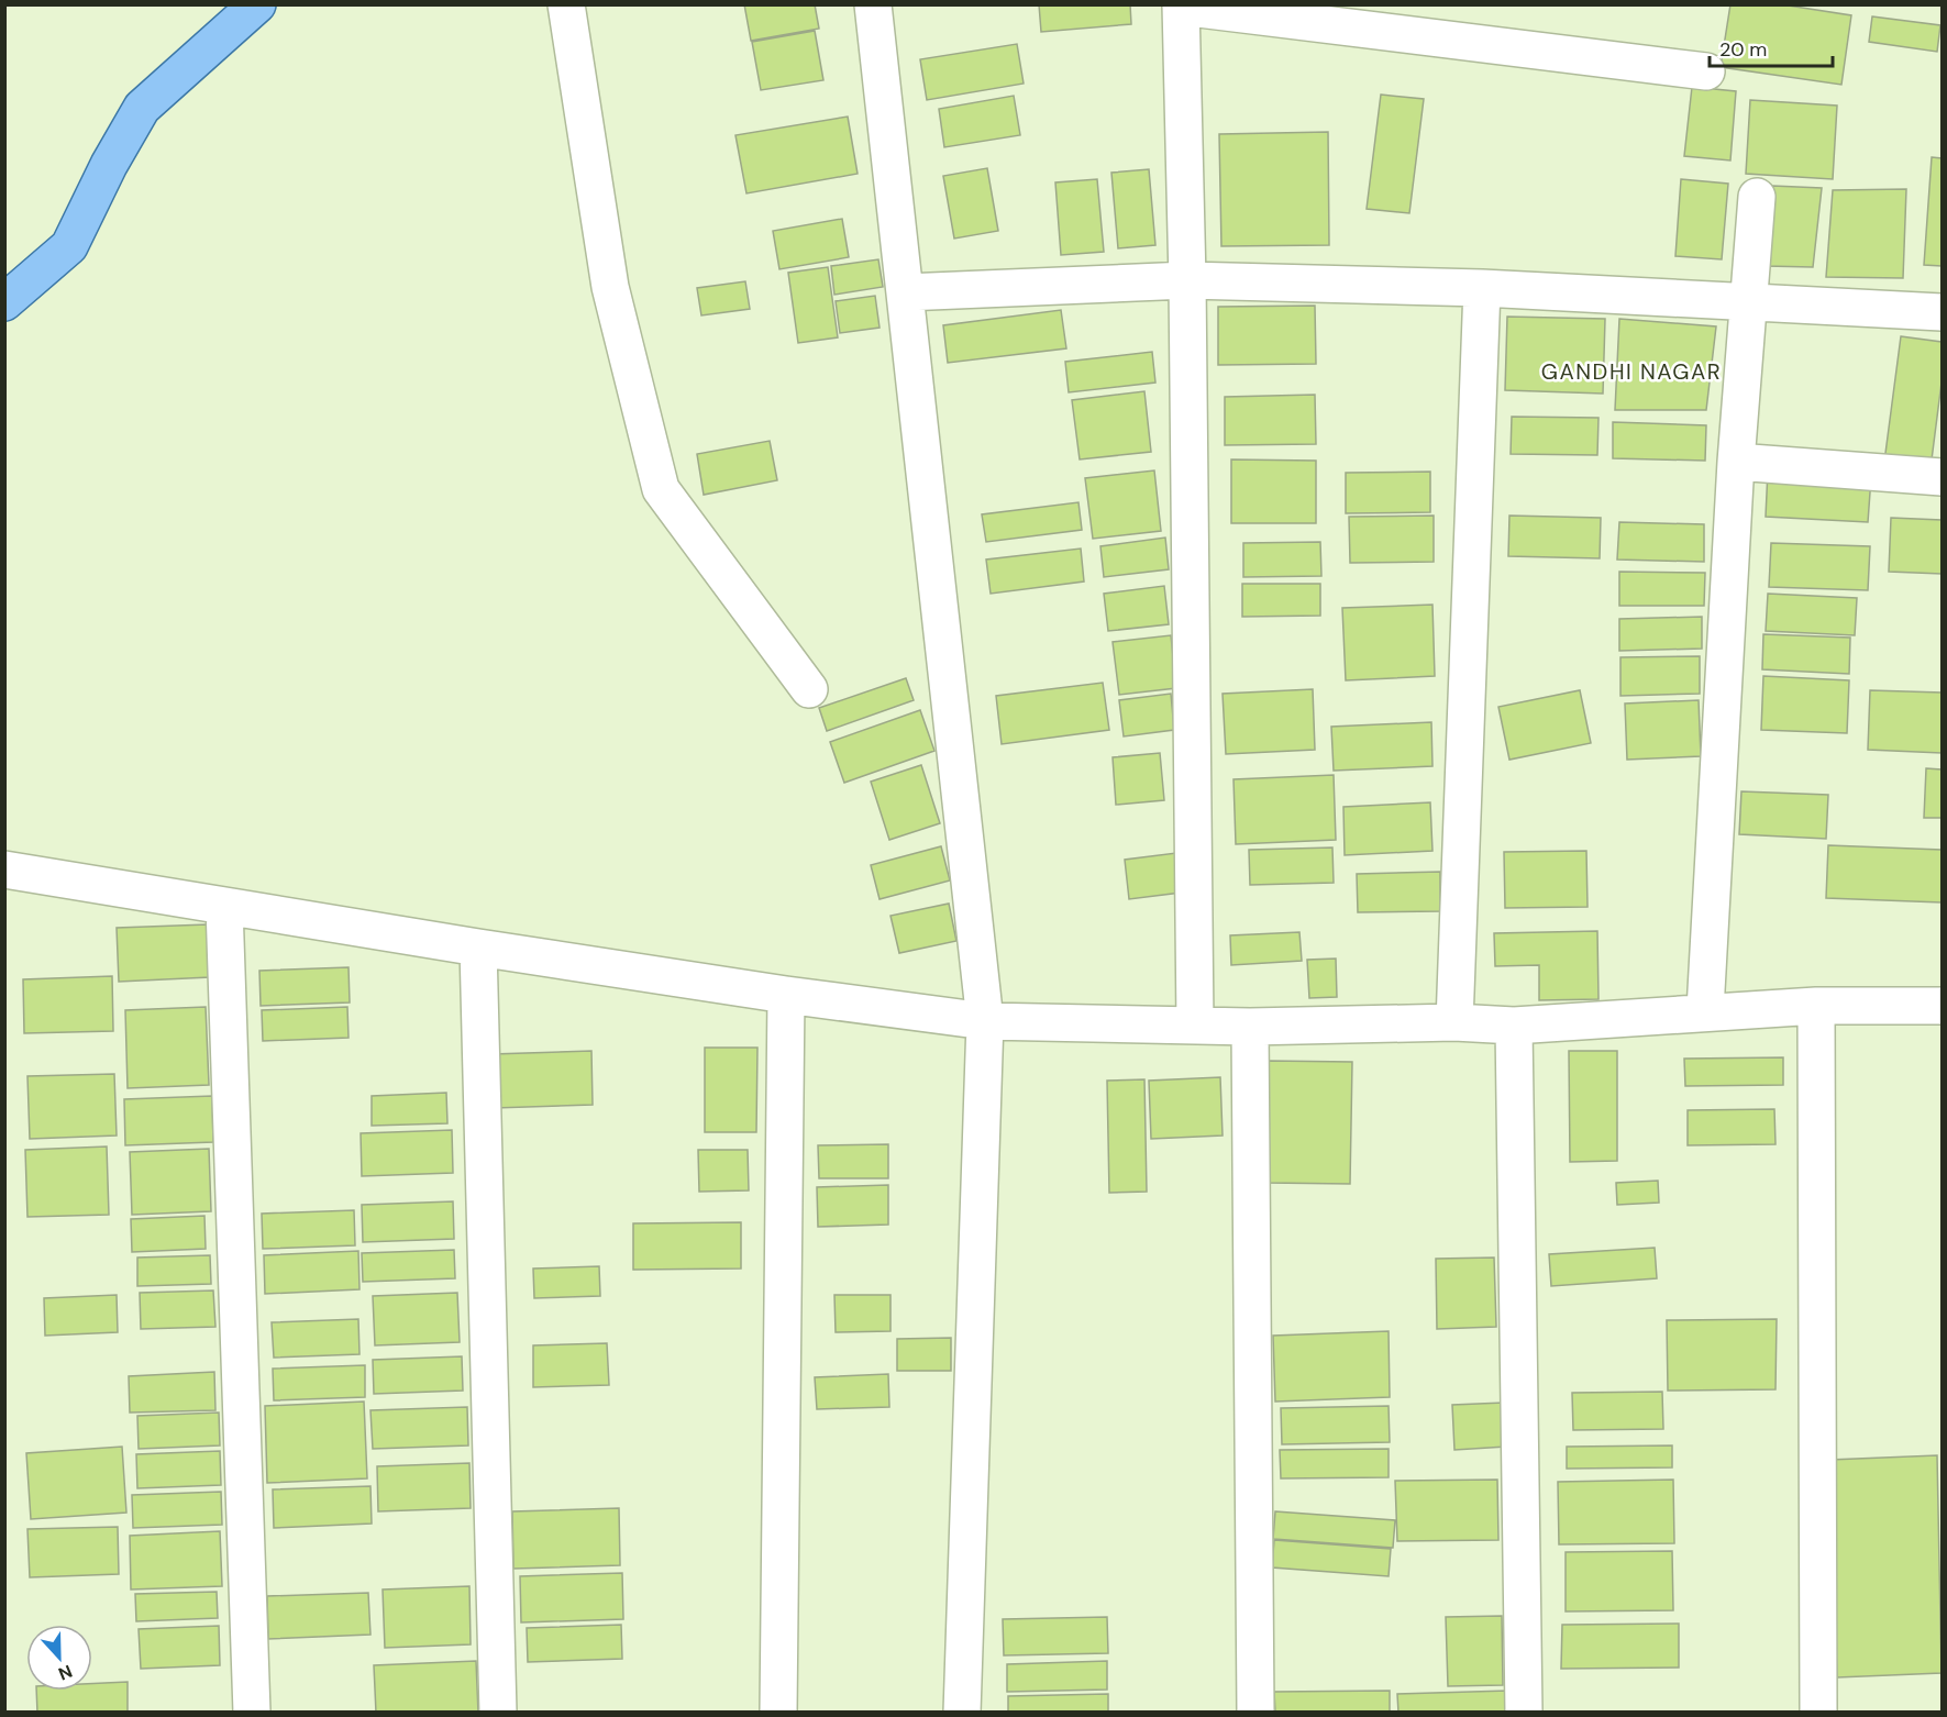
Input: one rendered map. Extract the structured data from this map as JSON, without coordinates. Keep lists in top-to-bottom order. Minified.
{"districts":["GANDHI NAGAR"],"scale_bar":"20 m","north":"bottom"}
